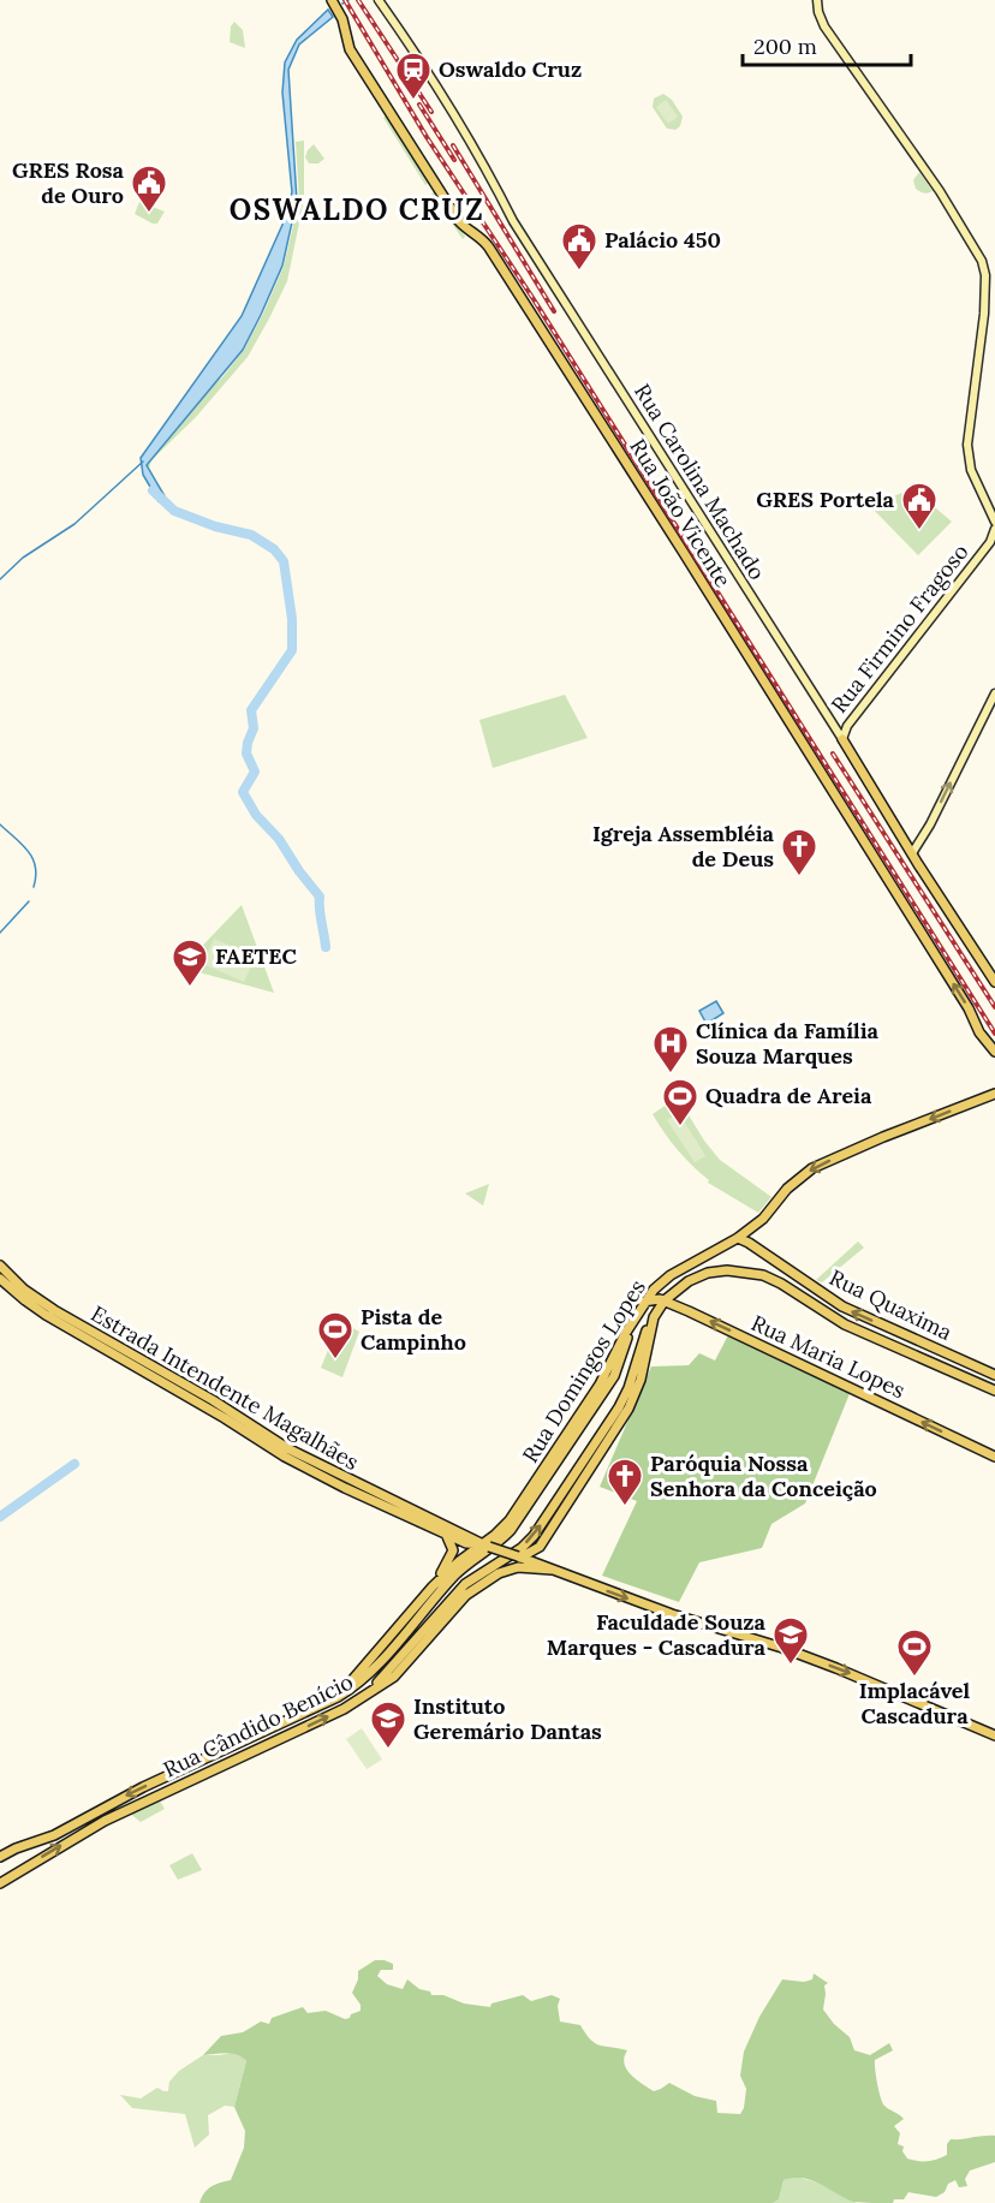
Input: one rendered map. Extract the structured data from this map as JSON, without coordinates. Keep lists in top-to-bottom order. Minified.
{"streets":{"main road":["Rua Carolina Machado","Rua João Vicente","Rua Firmino Fragoso","Rua Quaxima","Rua Maria Lopes","Rua Domingos Lopes","Estrada Intendente Magalhães","Rua Cândido Benício"]},"crossings":[["Rua Carolina Machado","Rua Firmino Fragoso"],["Rua Quaxima","Rua Domingos Lopes"],["Rua Maria Lopes","Rua Domingos Lopes"],["Rua Domingos Lopes","Estrada Intendente Magalhães"],["Rua Domingos Lopes","Rua Cândido Benício"],["Estrada Intendente Magalhães","Rua Cândido Benício"]],"one_way":["Rua João Vicente","Rua Maria Lopes"],"districts":["OSWALDO CRUZ"],"places":{"station":["Oswaldo Cruz"],"public building":["GRES Rosa de Ouro","Palácio 450","GRES Portela"],"church":["Igreja Assembléia de Deus","Paróquia Nossa Senhora da Conceição"],"school or university":["FAETEC","Faculdade Souza Marques - Cascadura","Instituto Geremário Dantas"],"hospital":["Clínica da Família Souza Marques"],"sports":["Quadra de Areia","Pista de Campinho","Implacável Cascadura"]},"scale_bar":"200 m"}
